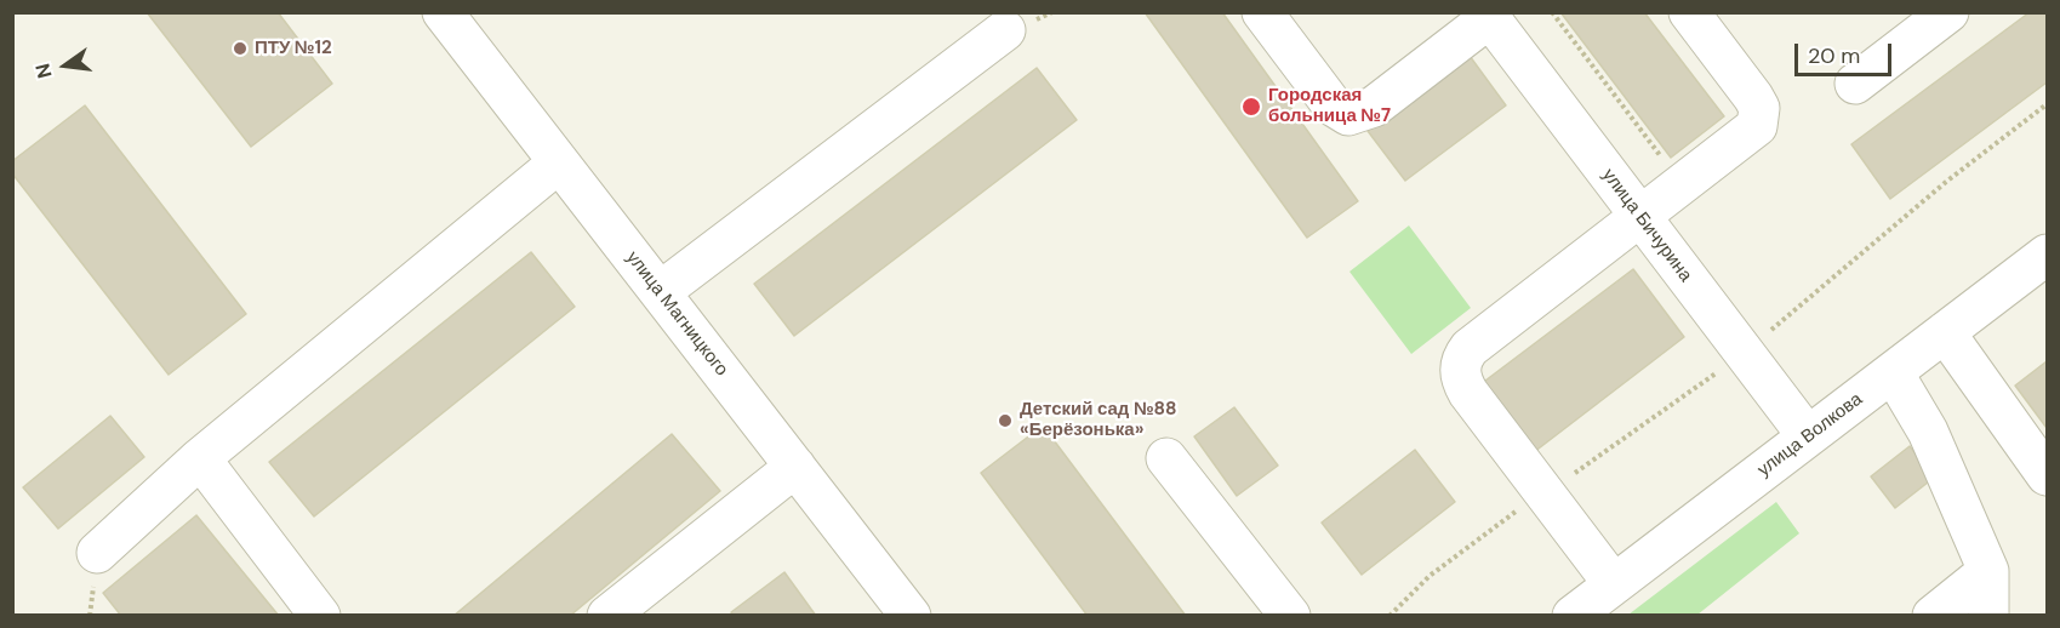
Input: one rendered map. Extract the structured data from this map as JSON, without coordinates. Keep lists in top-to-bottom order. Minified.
{"streets":{"street":["улица Бичурина","улица Магницкого","улица Волкова"]},"crossings":[["улица Бичурина","улица Волкова"]],"places":["ПТУ №12","Городская больница №7","Детский сад №88 «Берёзонька»"],"scale_bar":"20 m","north":"left"}
